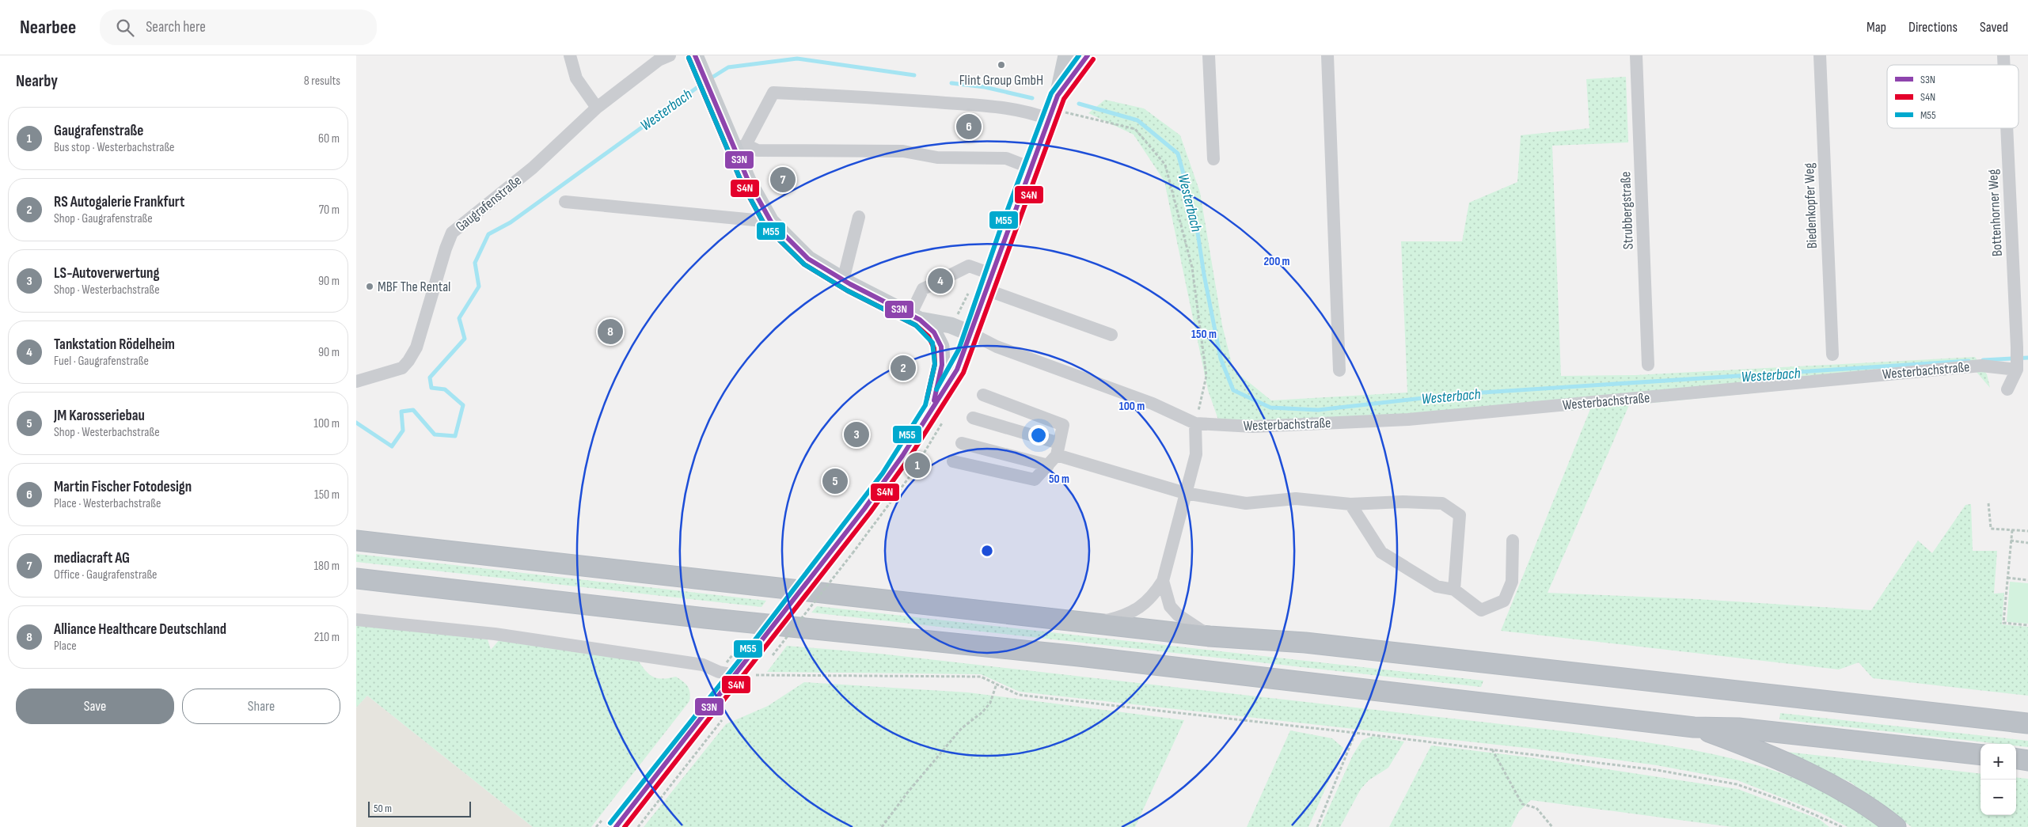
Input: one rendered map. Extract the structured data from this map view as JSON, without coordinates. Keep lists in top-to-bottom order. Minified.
{"streets":{"street":["Gaugrafenstraße","Biedenkopfer Weg","Strubbergstraße","Bottenhorner Weg","Westerbachstraße"]},"crossings":[["Bottenhorner Weg","Westerbachstraße"]],"water":["Westerbach"],"places":["Flint Group GmbH","MBF The Rental"],"lines":["transit line S3N","transit line M55","transit line S4N"],"legend":["S3N","S4N","M55"],"scale_bar":"50 m","page":{"header":"Nearbee","search":"Search here","nav":["Map","Directions","Saved"],"heading":["Nearby","8 results"],"list":[{"mark":"1","name":"Gaugrafenstraße","note":"Bus stop · Westerbachstraße","value":"60 m"},{"mark":"2","name":"RS Autogalerie Frankfurt","note":"Shop · Gaugrafenstraße","value":"70 m"},{"mark":"3","name":"LS-Autoverwertung","note":"Shop · Westerbachstraße","value":"90 m"},{"mark":"4","name":"Tankstation Rödelheim","note":"Fuel · Gaugrafenstraße","value":"90 m"},{"mark":"5","name":"JM Karosseriebau","note":"Shop · Westerbachstraße","value":"100 m"},{"mark":"6","name":"Martin Fischer Fotodesign","note":"Place · Westerbachstraße","value":"150 m"},{"mark":"7","name":"mediacraft AG","note":"Office · Gaugrafenstraße","value":"180 m"},{"mark":"8","name":"Alliance Healthcare Deutschland","note":"Place","value":"210 m"}],"pins":["6","7","4","8","2","3","1","5"],"buttons":["Save","Share"],"map_buttons":["+","−"],"scale":"50 m"},"rings":["200 m","150 m","100 m","50 m"]}
